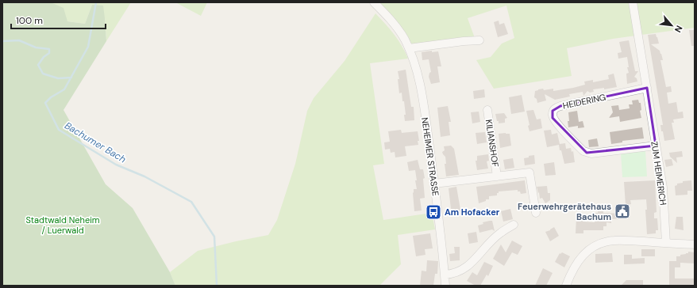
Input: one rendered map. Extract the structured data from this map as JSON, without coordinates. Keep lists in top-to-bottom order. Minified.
{"streets":{"street":["HEIDERING","KILIANSHOF","NEHEIMER STRASSE","ZUM HEIMERICH"]},"crossings":[["HEIDERING","ZUM HEIMERICH"],["KILIANSHOF","NEHEIMER STRASSE"]],"water":["Bachumer Bach"],"parks":["Stadtwald Neheim / Luerwald"],"places":{"public building":["Feuerwehrgerätehaus Bachum"],"bus stop":["Am Hofacker"]},"scale_bar":"100 m","north":"bottom right"}
